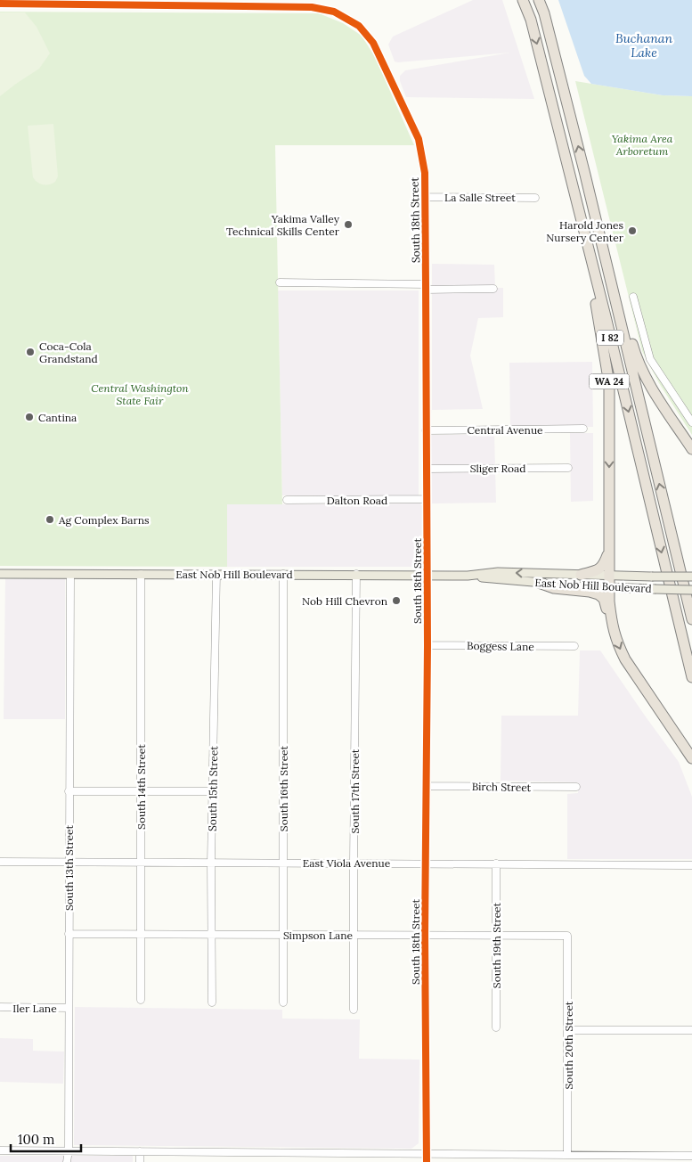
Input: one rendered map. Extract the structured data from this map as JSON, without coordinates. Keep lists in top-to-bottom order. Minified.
{"streets":{"highway":["I 82","WA 24"],"main road":["East Nob Hill Boulevard"],"street":["La Salle Street","South 18th Street","Central Avenue","Sliger Road","Dalton Road","Boggess Lane","South 14th Street","Birch Street","South 15th Street","South 16th Street","South 17th Street","East Viola Avenue","South 13th Street","Simpson Lane","South 19th Street","Iler Lane","South 20th Street"]},"crossings":[["La Salle Street","South 18th Street"],["South 18th Street","Central Avenue"],["South 18th Street","Sliger Road"],["South 18th Street","Dalton Road"],["South 18th Street","East Nob Hill Boulevard"],["South 18th Street","Boggess Lane"],["South 18th Street","Birch Street"],["South 18th Street","East Viola Avenue"],["South 18th Street","Simpson Lane"],["I 82","WA 24"],["WA 24","East Nob Hill Boulevard"],["East Nob Hill Boulevard","South 14th Street"],["East Nob Hill Boulevard","South 15th Street"],["East Nob Hill Boulevard","South 16th Street"],["East Nob Hill Boulevard","South 17th Street"],["East Nob Hill Boulevard","South 13th Street"],["South 14th Street","East Viola Avenue"],["South 14th Street","Simpson Lane"],["South 15th Street","East Viola Avenue"],["South 15th Street","Simpson Lane"],["South 16th Street","East Viola Avenue"],["South 16th Street","Simpson Lane"],["South 17th Street","East Viola Avenue"],["South 17th Street","Simpson Lane"],["East Viola Avenue","South 13th Street"],["East Viola Avenue","South 19th Street"],["South 13th Street","Simpson Lane"],["South 13th Street","Iler Lane"],["Simpson Lane","South 19th Street"],["Simpson Lane","South 20th Street"]],"water":["Buchanan Lake"],"parks":["Yakima Area Arboretum","Central Washington State Fair"],"places":["Yakima Valley Technical Skills Center","Harold Jones Nursery Center","Coca-Cola Grandstand","Cantina","Ag Complex Barns","Nob Hill Chevron"],"scale_bar":"100 m"}
